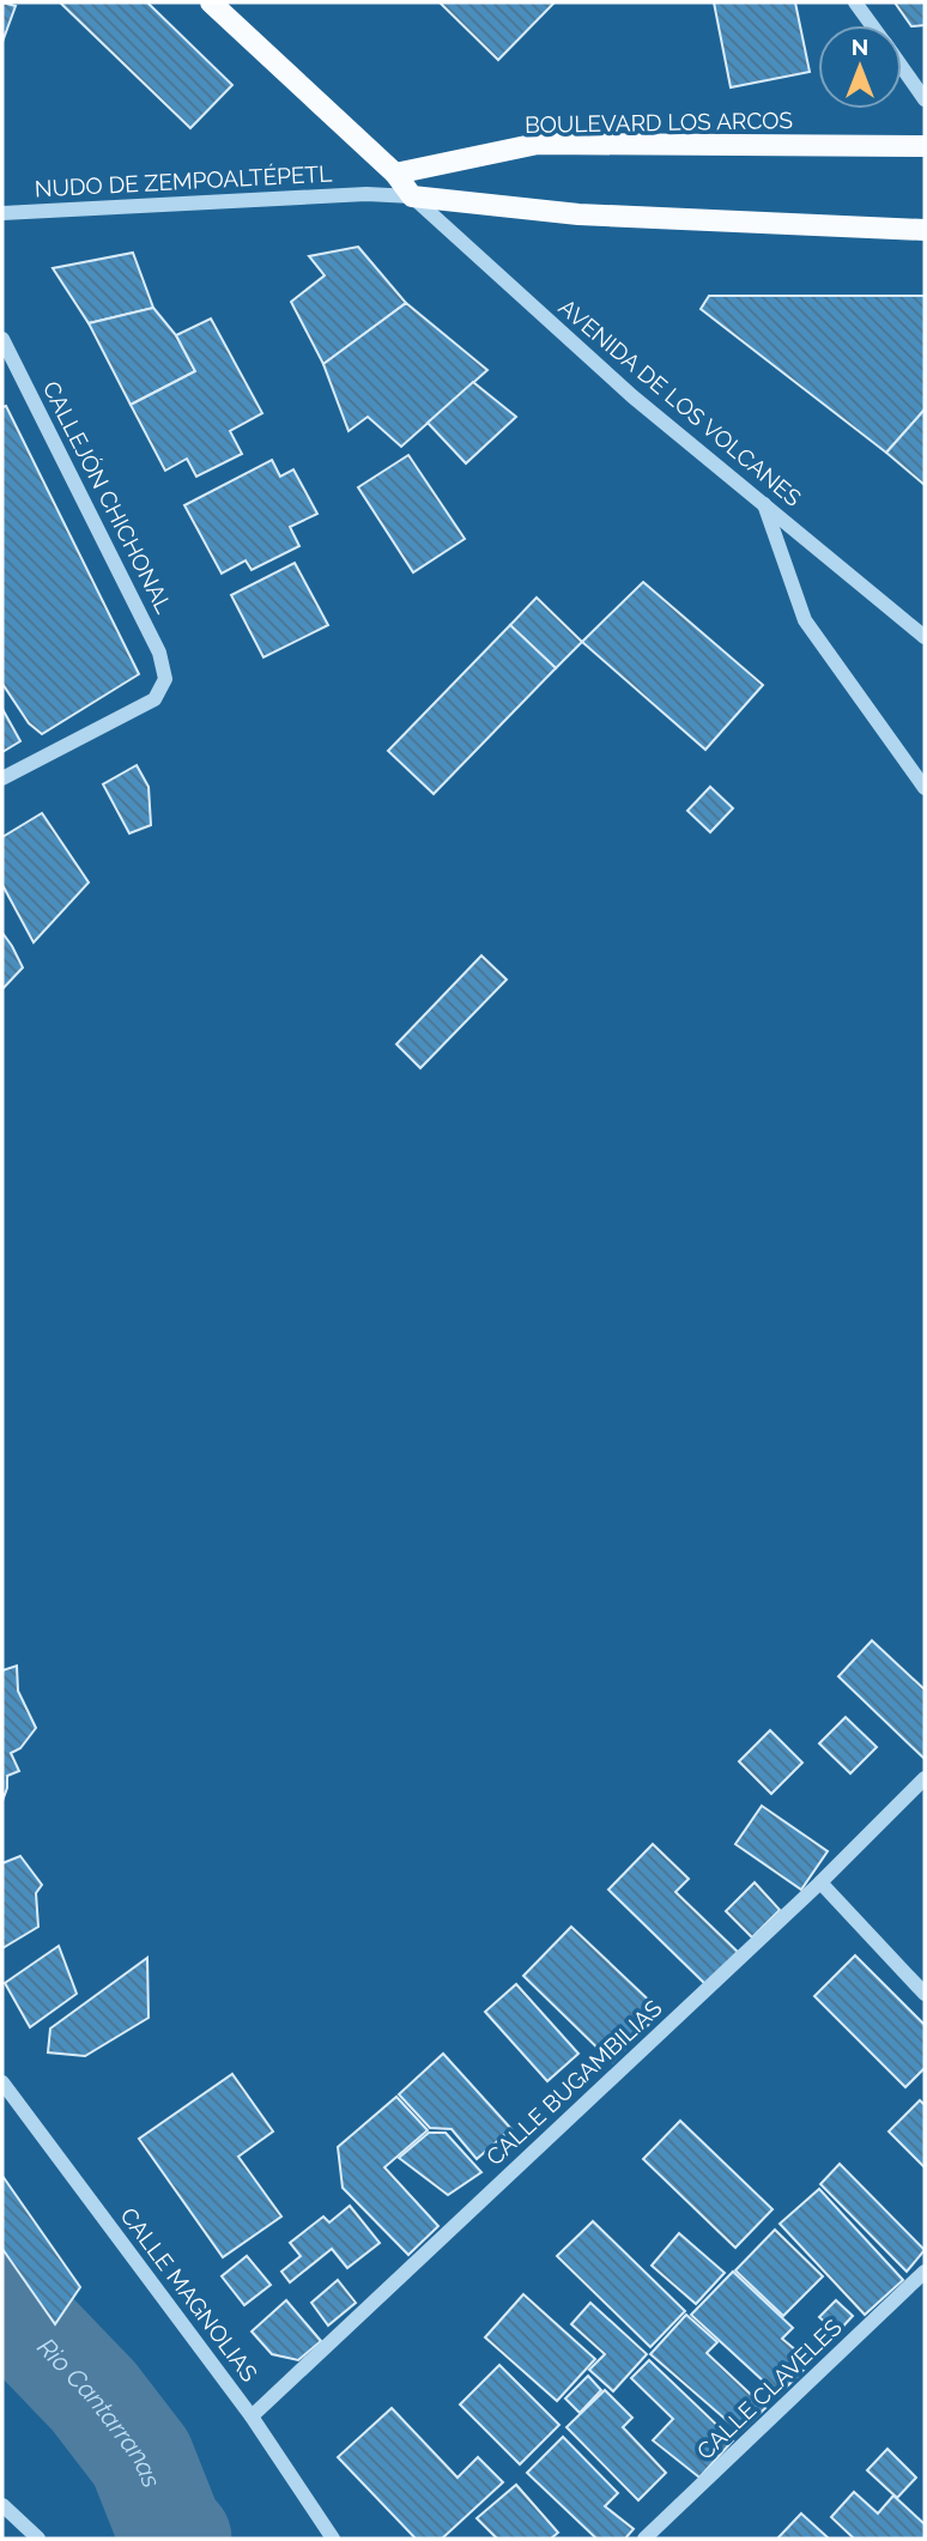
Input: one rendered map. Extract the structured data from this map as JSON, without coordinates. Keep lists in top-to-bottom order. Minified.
{"streets":{"main road":["BOULEVARD LOS ARCOS"],"street":["NUDO DE ZEMPOALTÉPETL","AVENIDA DE LOS VOLCANES","CALLEJÓN CHICHONAL","CALLE BUGAMBILIAS","CALLE MAGNOLIAS","CALLE CLAVELES"]},"crossings":[["NUDO DE ZEMPOALTÉPETL","AVENIDA DE LOS VOLCANES"],["CALLE BUGAMBILIAS","CALLE MAGNOLIAS"]],"water":["Rio Cantarranas"],"north":"top"}
